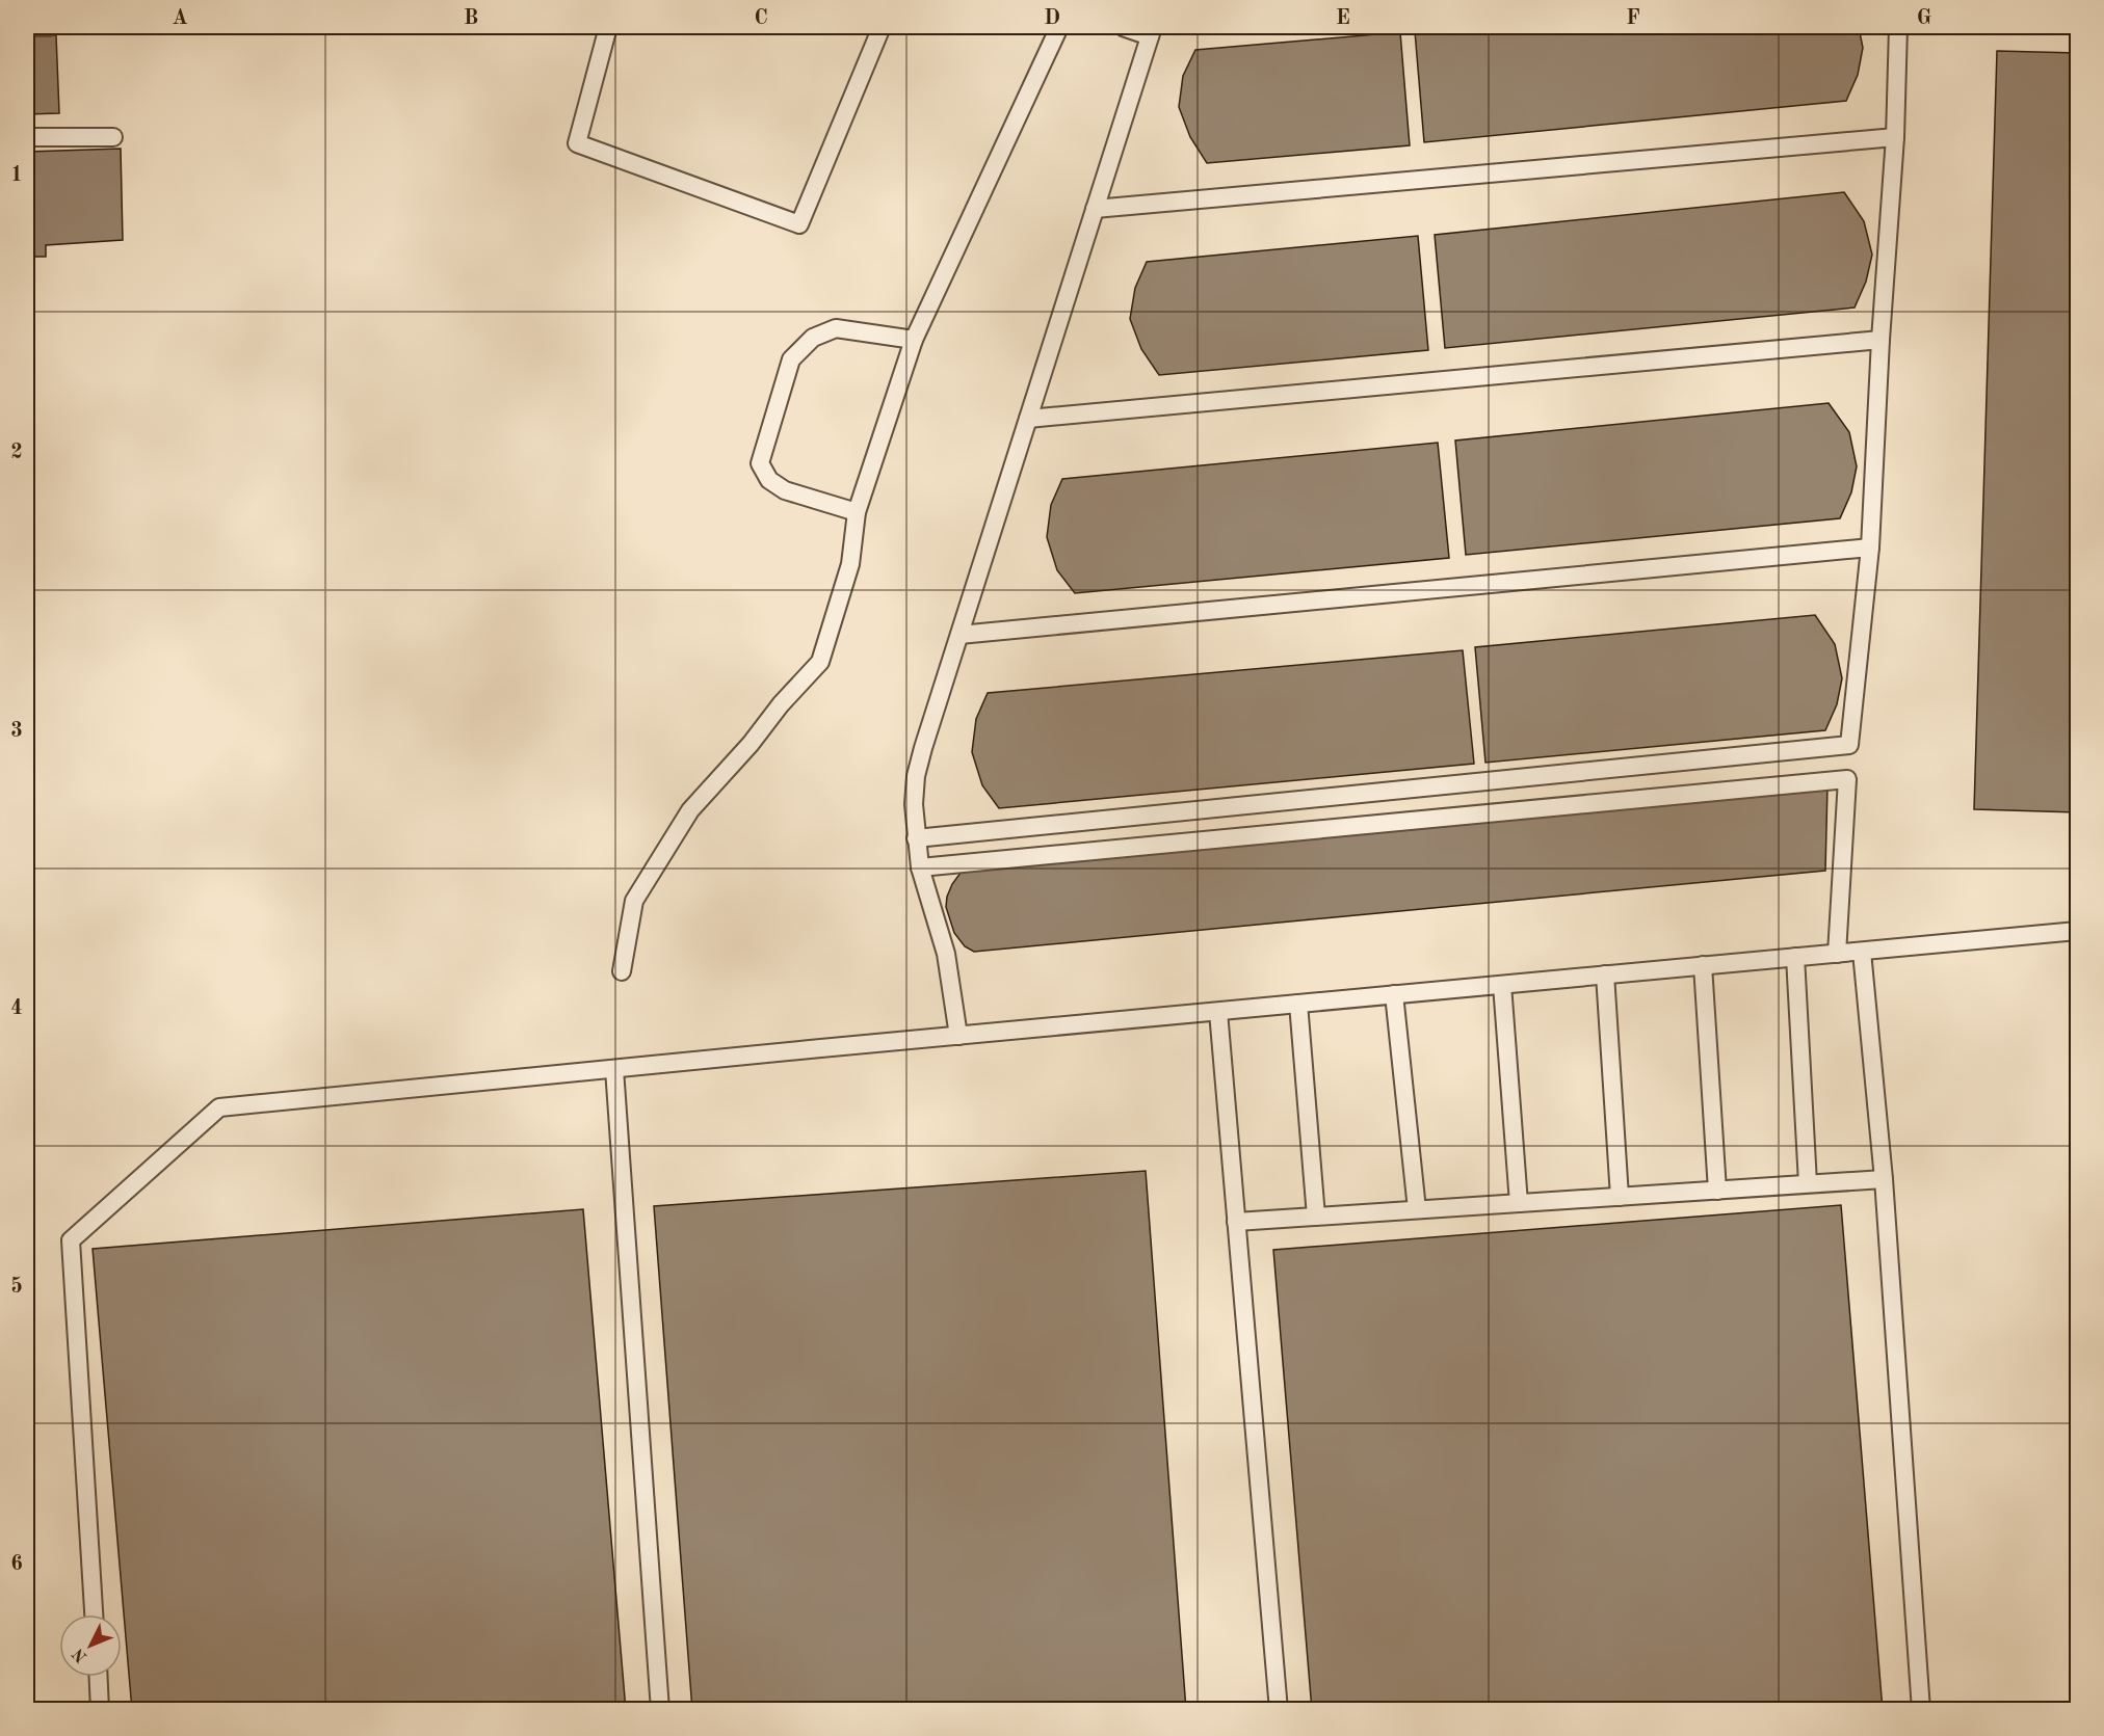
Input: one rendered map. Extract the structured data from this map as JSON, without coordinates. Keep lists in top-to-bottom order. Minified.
{"north":"bottom left","grid":{"columns":["A","B","C","D","E","F","G"],"rows":["1","2","3","4","5","6"]}}
